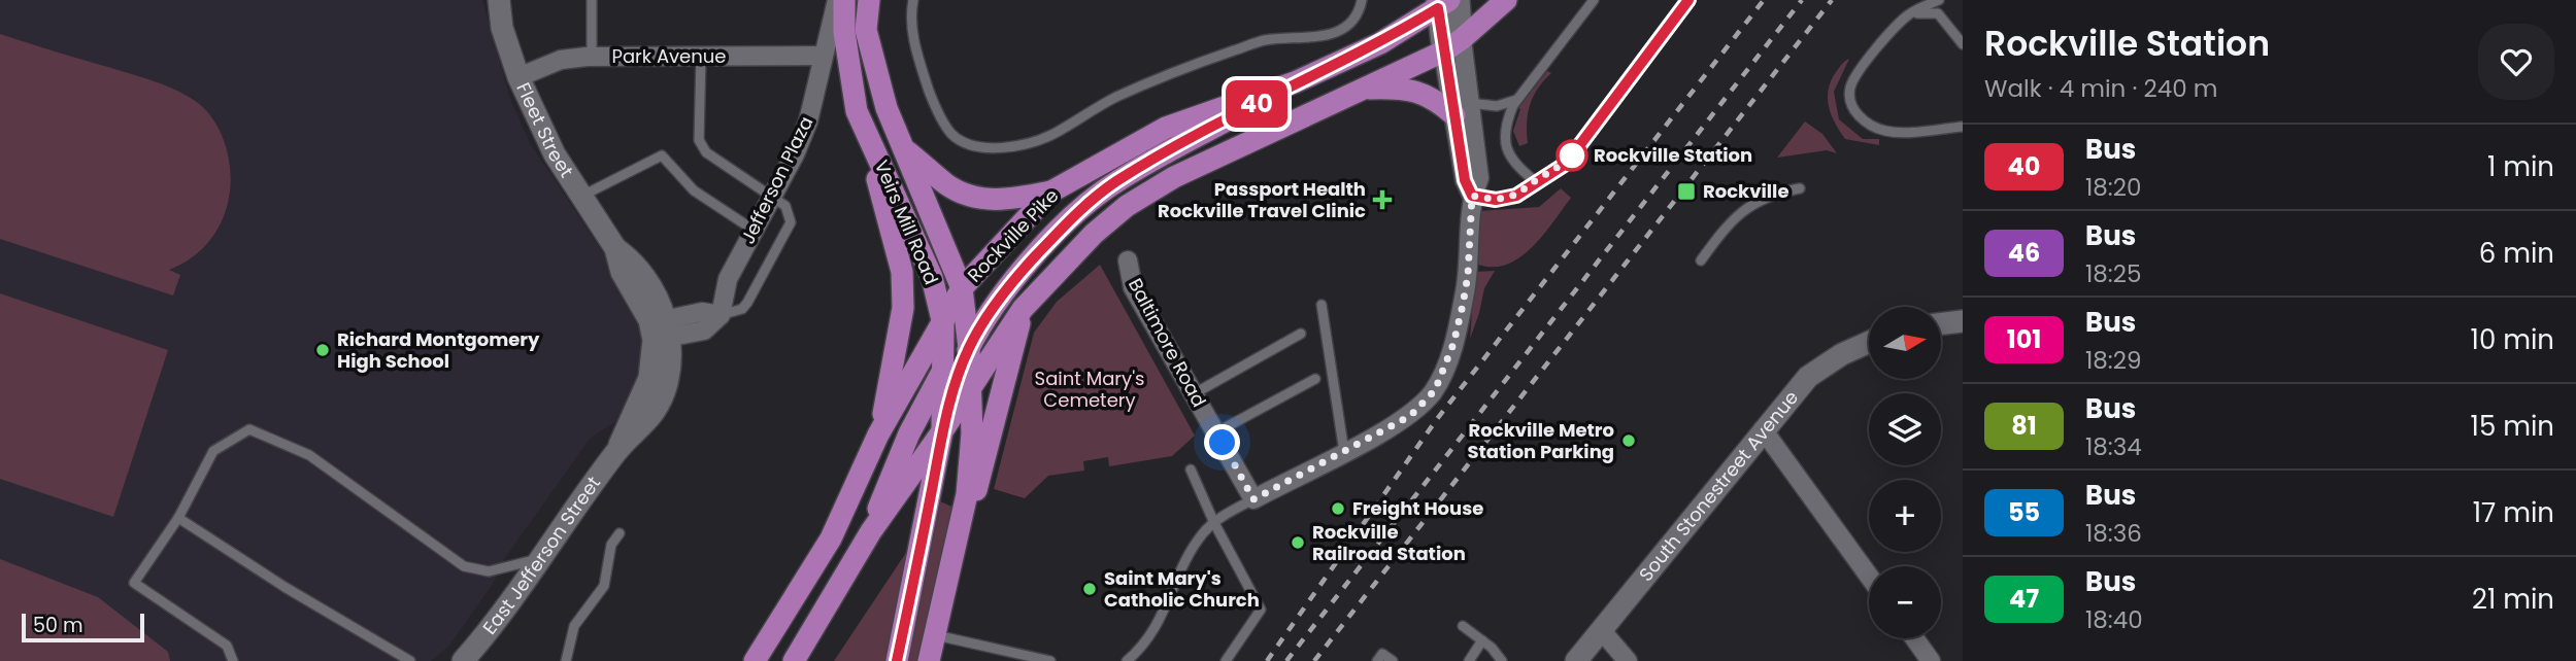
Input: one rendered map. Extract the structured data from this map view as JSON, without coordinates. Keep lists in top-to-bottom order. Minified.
{"streets":{"main road":["Veirs Mill Road","Rockville Pike"],"street":["Park Avenue","Fleet Street","Jefferson Plaza","Baltimore Road","South Stonestreet Avenue","East Jefferson Street"]},"crossings":[["Park Avenue","Fleet Street"],["Park Avenue","Jefferson Plaza"],["Fleet Street","East Jefferson Street"],["Veirs Mill Road","Rockville Pike"]],"parks":["Saint Mary's Cemetery"],"places":{"other":["Rockville Station","Richard Montgomery High School","Rockville Metro Station Parking","Freight House","Rockville Railroad Station","Saint Mary's Catholic Church"],"transit":["Rockville"],"health":["Passport Health Rockville Travel Clinic"]},"lines":["bus line 40"],"scale_bar":"50 m","north":"right","page":{"on_map":"40","heading":["Rockville Station","Walk · 4 min · 240 m"],"list":[{"mark":"40","name":"Bus","note":"18:20","value":"1 min"},{"mark":"46","name":"Bus","note":"18:25","value":"6 min"},{"mark":"101","name":"Bus","note":"18:29","value":"10 min"},{"mark":"81","name":"Bus","note":"18:34","value":"15 min"},{"mark":"55","name":"Bus","note":"18:36","value":"17 min"},{"mark":"47","name":"Bus","note":"18:40","value":"21 min"}],"map_buttons":["+","−"],"scale":"50 m"}}
